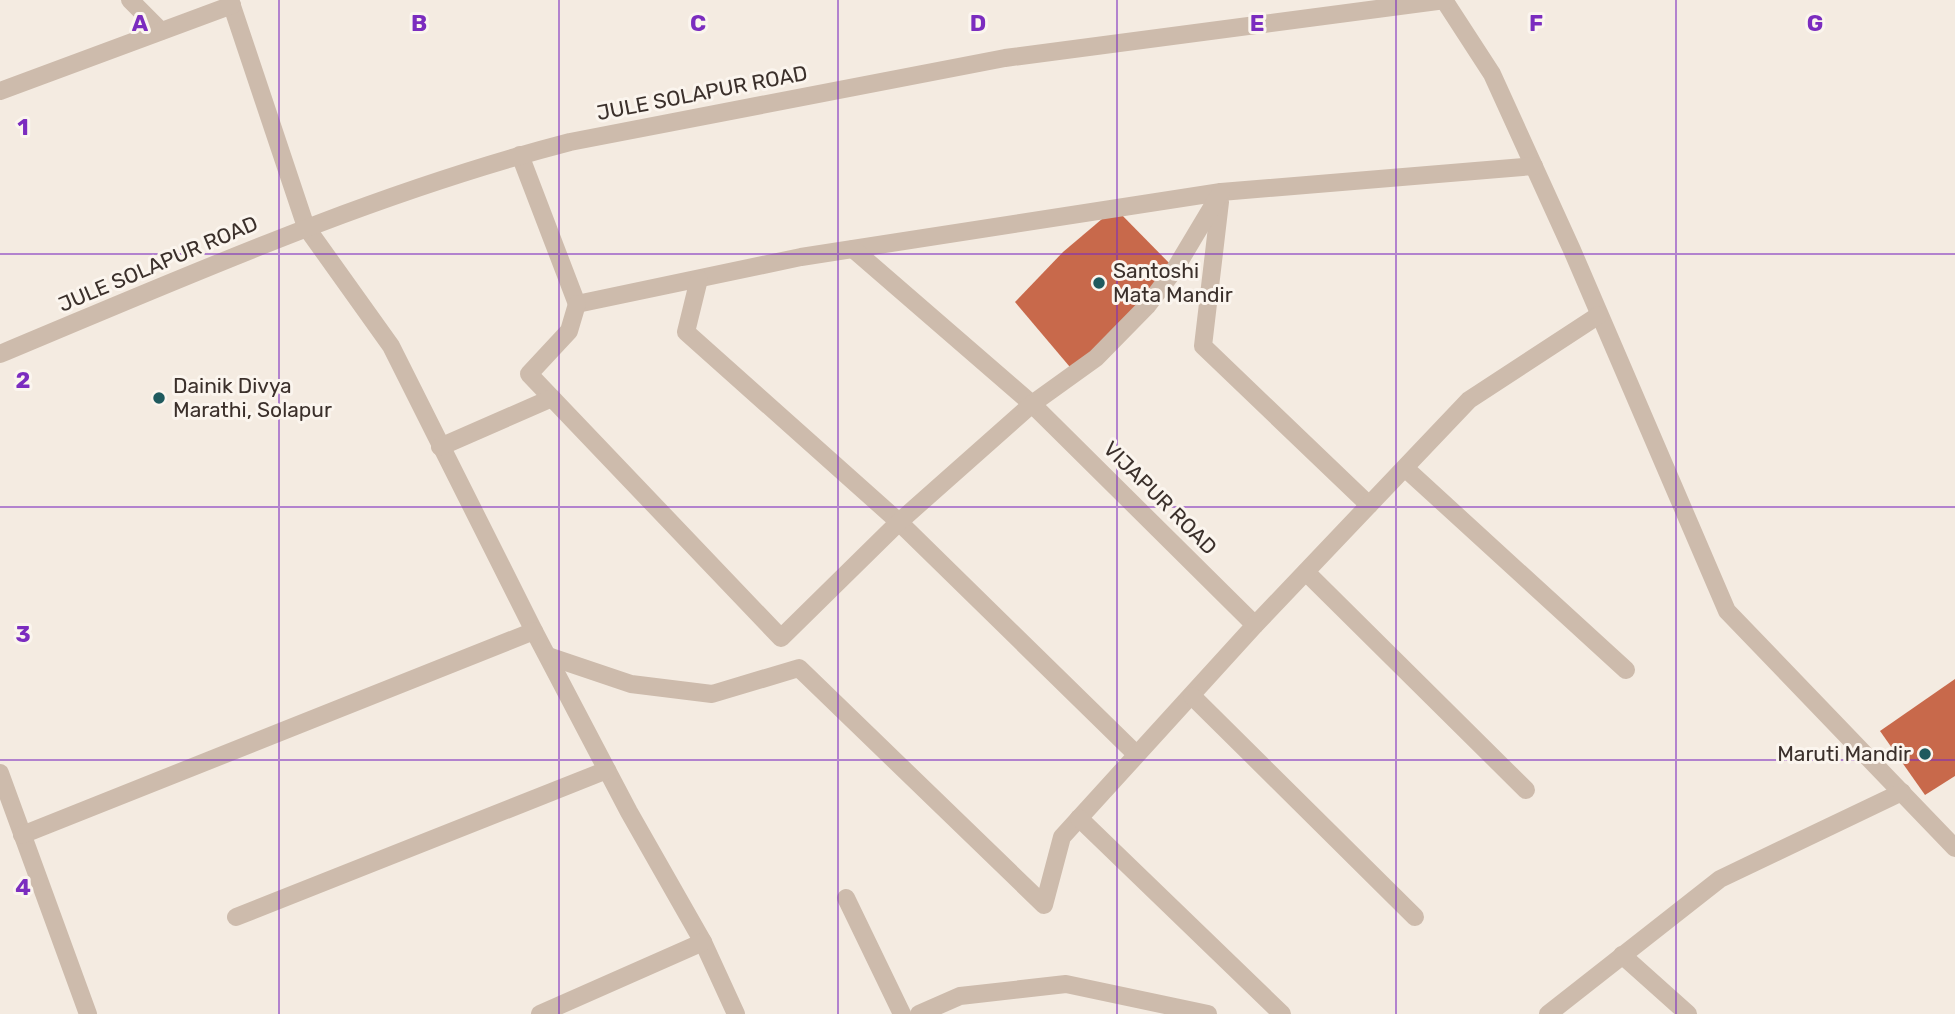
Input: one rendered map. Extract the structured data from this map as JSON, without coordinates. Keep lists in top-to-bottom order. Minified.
{"streets":{"street":["JULE SOLAPUR ROAD","VIJAPUR ROAD"]},"places":["Santoshi Mata Mandir","Dainik Divya Marathi, Solapur","Maruti Mandir"],"grid":{"columns":["A","B","C","D","E","F","G"],"rows":["1","2","3","4"]}}
